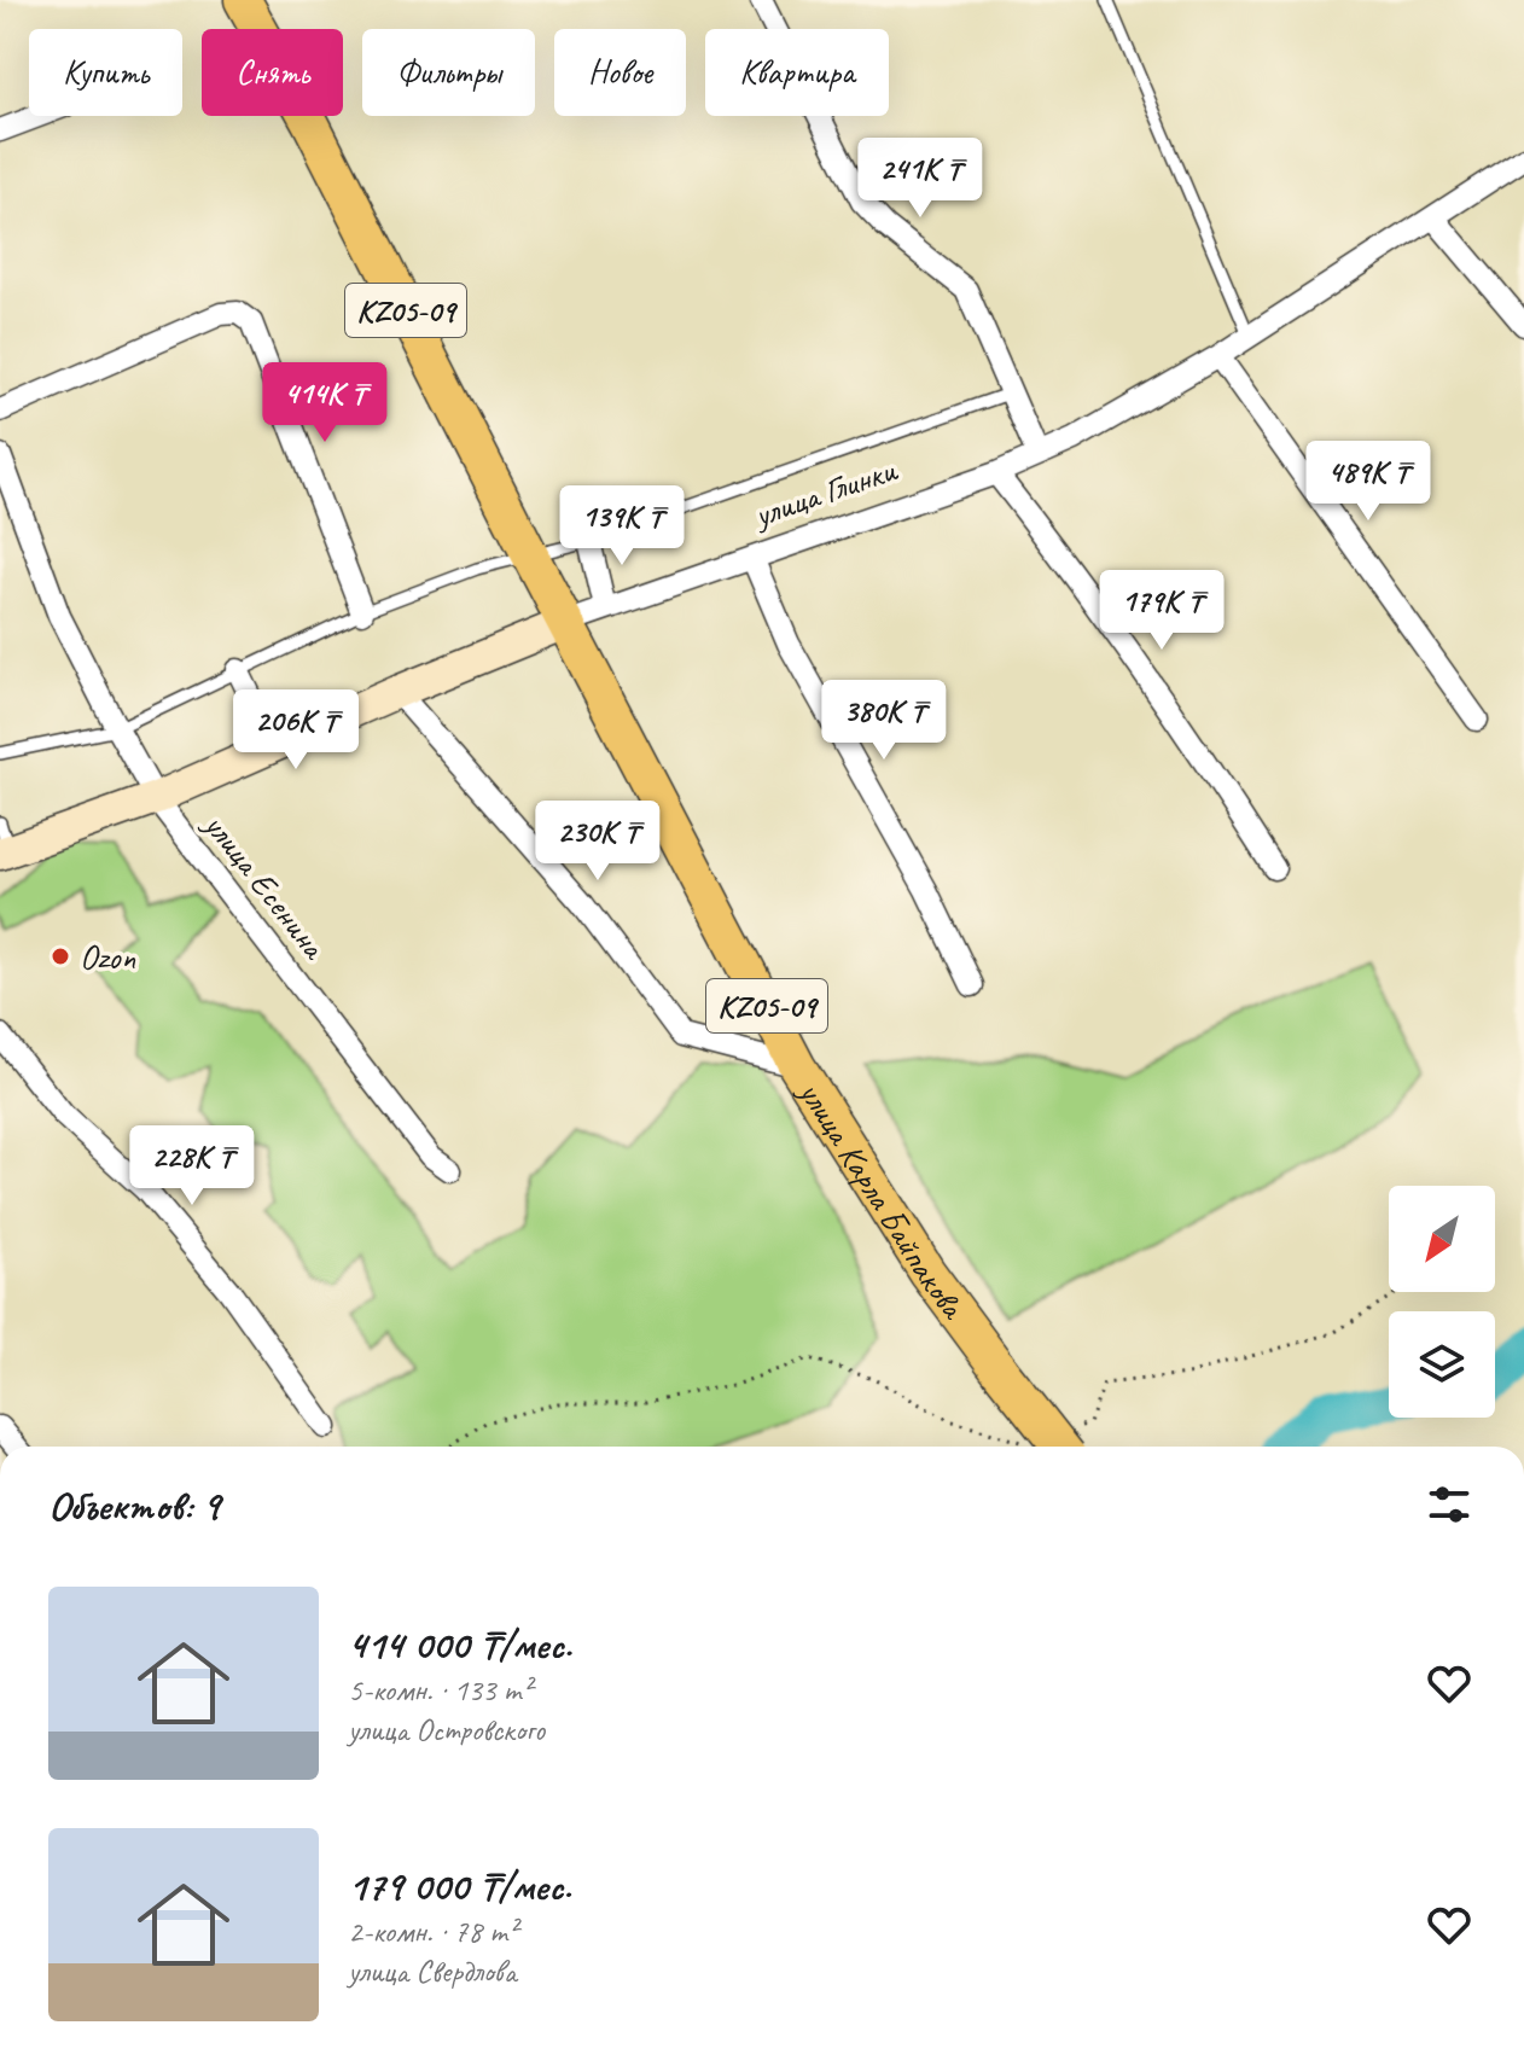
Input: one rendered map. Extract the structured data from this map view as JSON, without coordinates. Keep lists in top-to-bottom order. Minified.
{"streets":{"main road":["KZ05-09","улица Глинки","улица Карла Байпакова"],"street":["улица Есенина"]},"crossings":[["улица Глинки","улица Есенина"],["улица Глинки","улица Карла Байпакова"]],"places":["Ozon"],"north":"bottom left","page":{"chip":["Купить","Снять","Фильтры","Новое","Квартира"],"price":["241K ₸","414K ₸","489K ₸","139K ₸","179K ₸","380K ₸","206K ₸","230K ₸","228K ₸"],"heading":"Объектов: 9","list":[{"name":"414 000 ₸/мес.","note":"5-комн. · 133 m² · улица Островского"},{"name":"179 000 ₸/мес.","note":"2-комн. · 78 m² · улица Свердлова"}]}}
